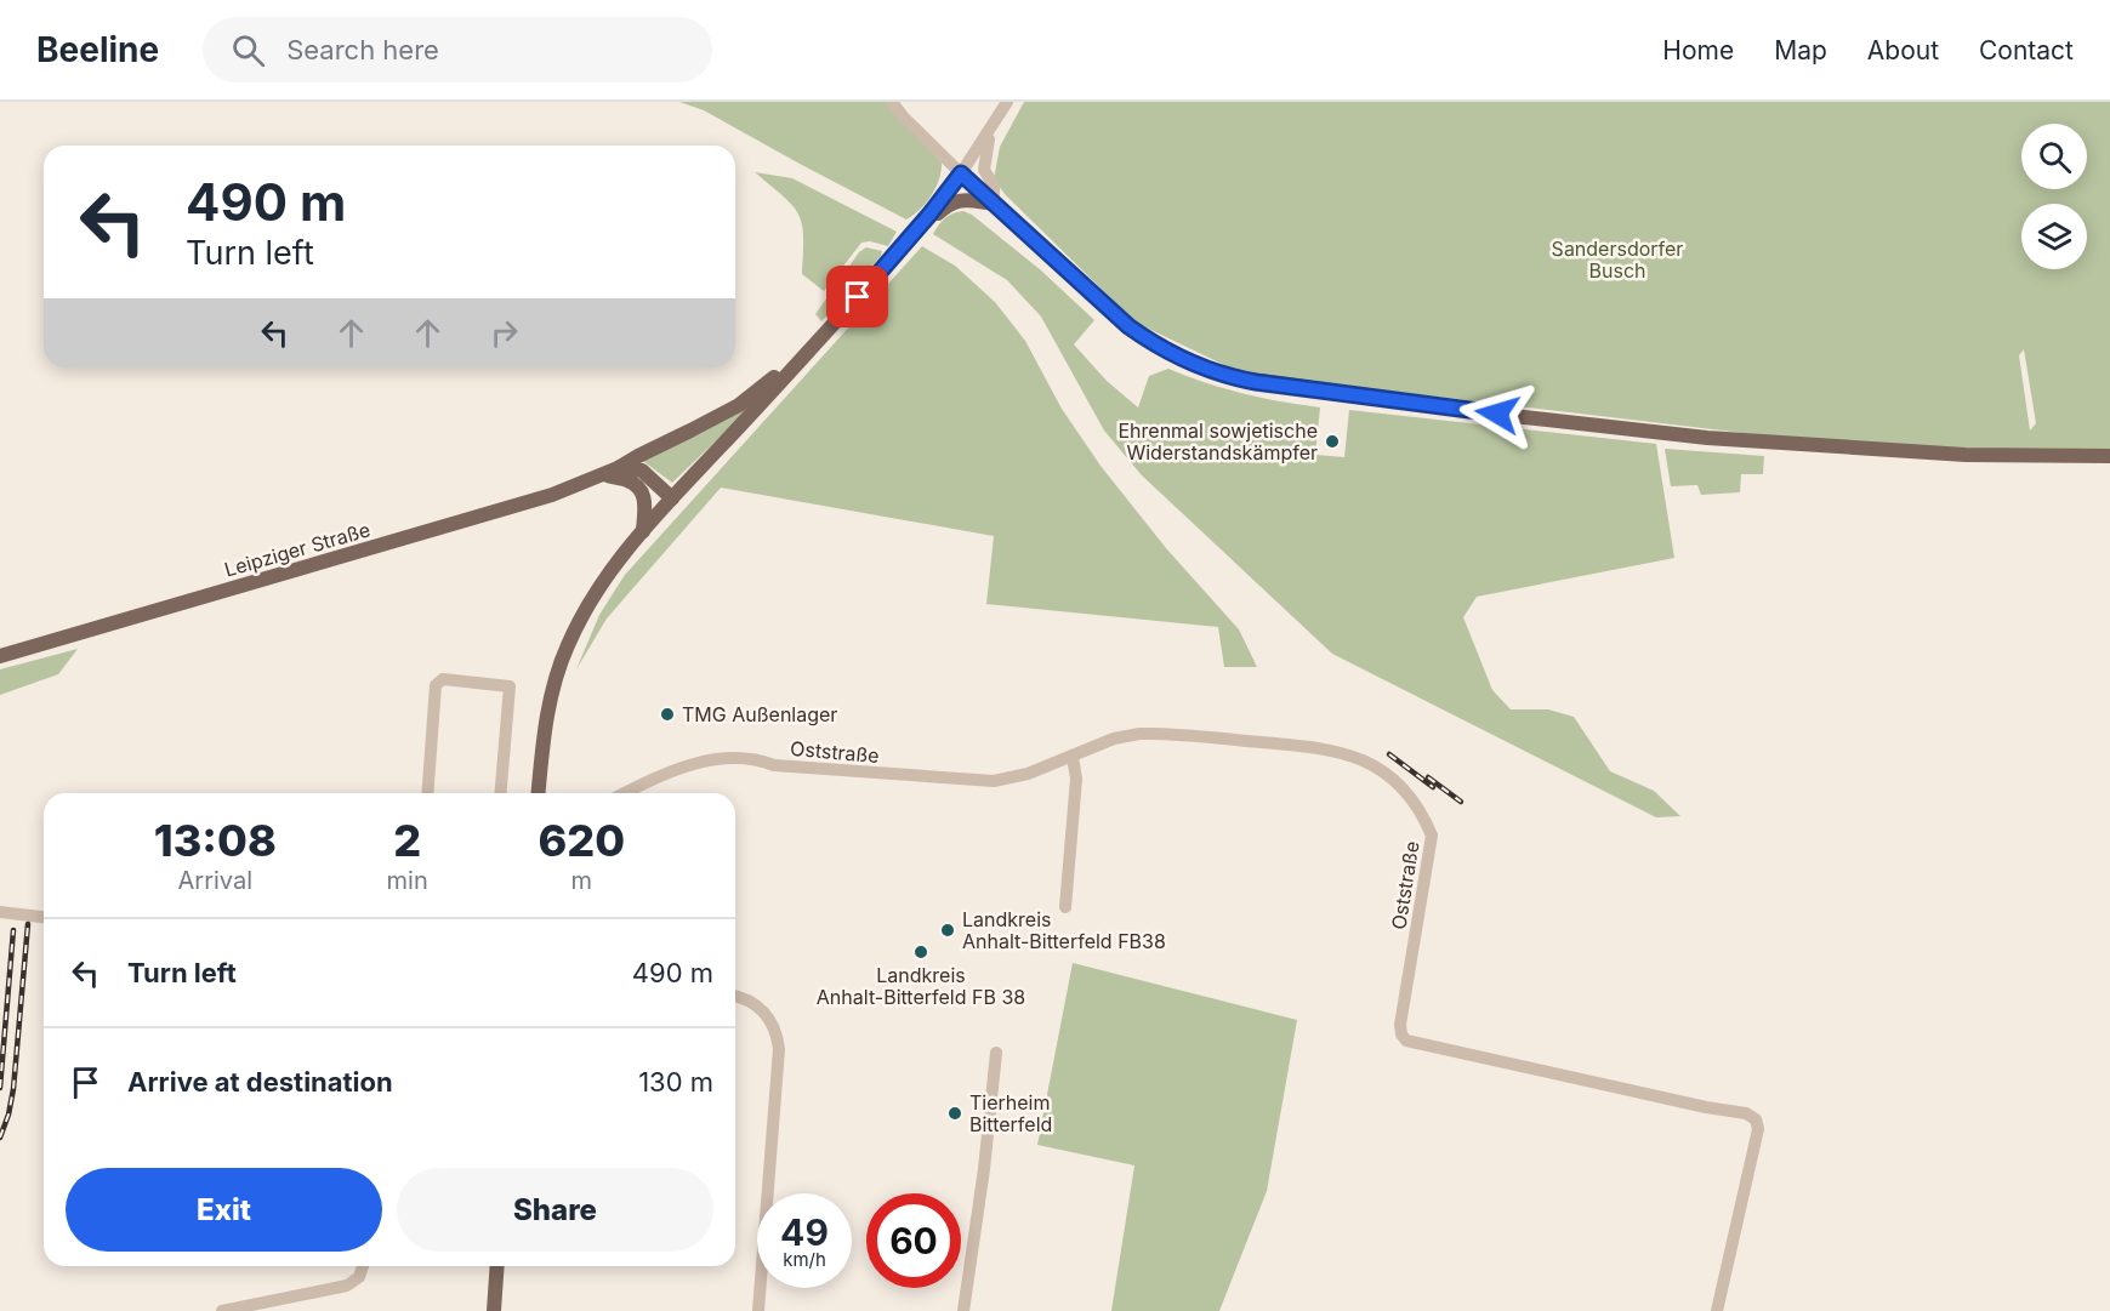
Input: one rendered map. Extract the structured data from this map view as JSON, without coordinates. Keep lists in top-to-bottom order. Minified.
{"streets":{"main road":["Leipziger Straße"],"street":["Oststraße"]},"parks":["Sandersdorfer Busch"],"places":["Ehrenmal sowjetische Widerstandskämpfer","TMG Außenlager","Landkreis Anhalt-Bitterfeld FB38","Landkreis Anhalt-Bitterfeld FB 38","Tierheim Bitterfeld"],"page":{"header":"Beeline","search":"Search here","nav":["Home","Map","About","Contact"],"turn":["490 m","Turn left"],"eta":["13:08","Arrival","2","min","620","m"],"list":[{"name":"Turn left","value":"490 m"},{"name":"Arrive at destination","value":"130 m"}],"buttons":["Exit","Share"],"speed":"49 km/h","limit":"60"}}
